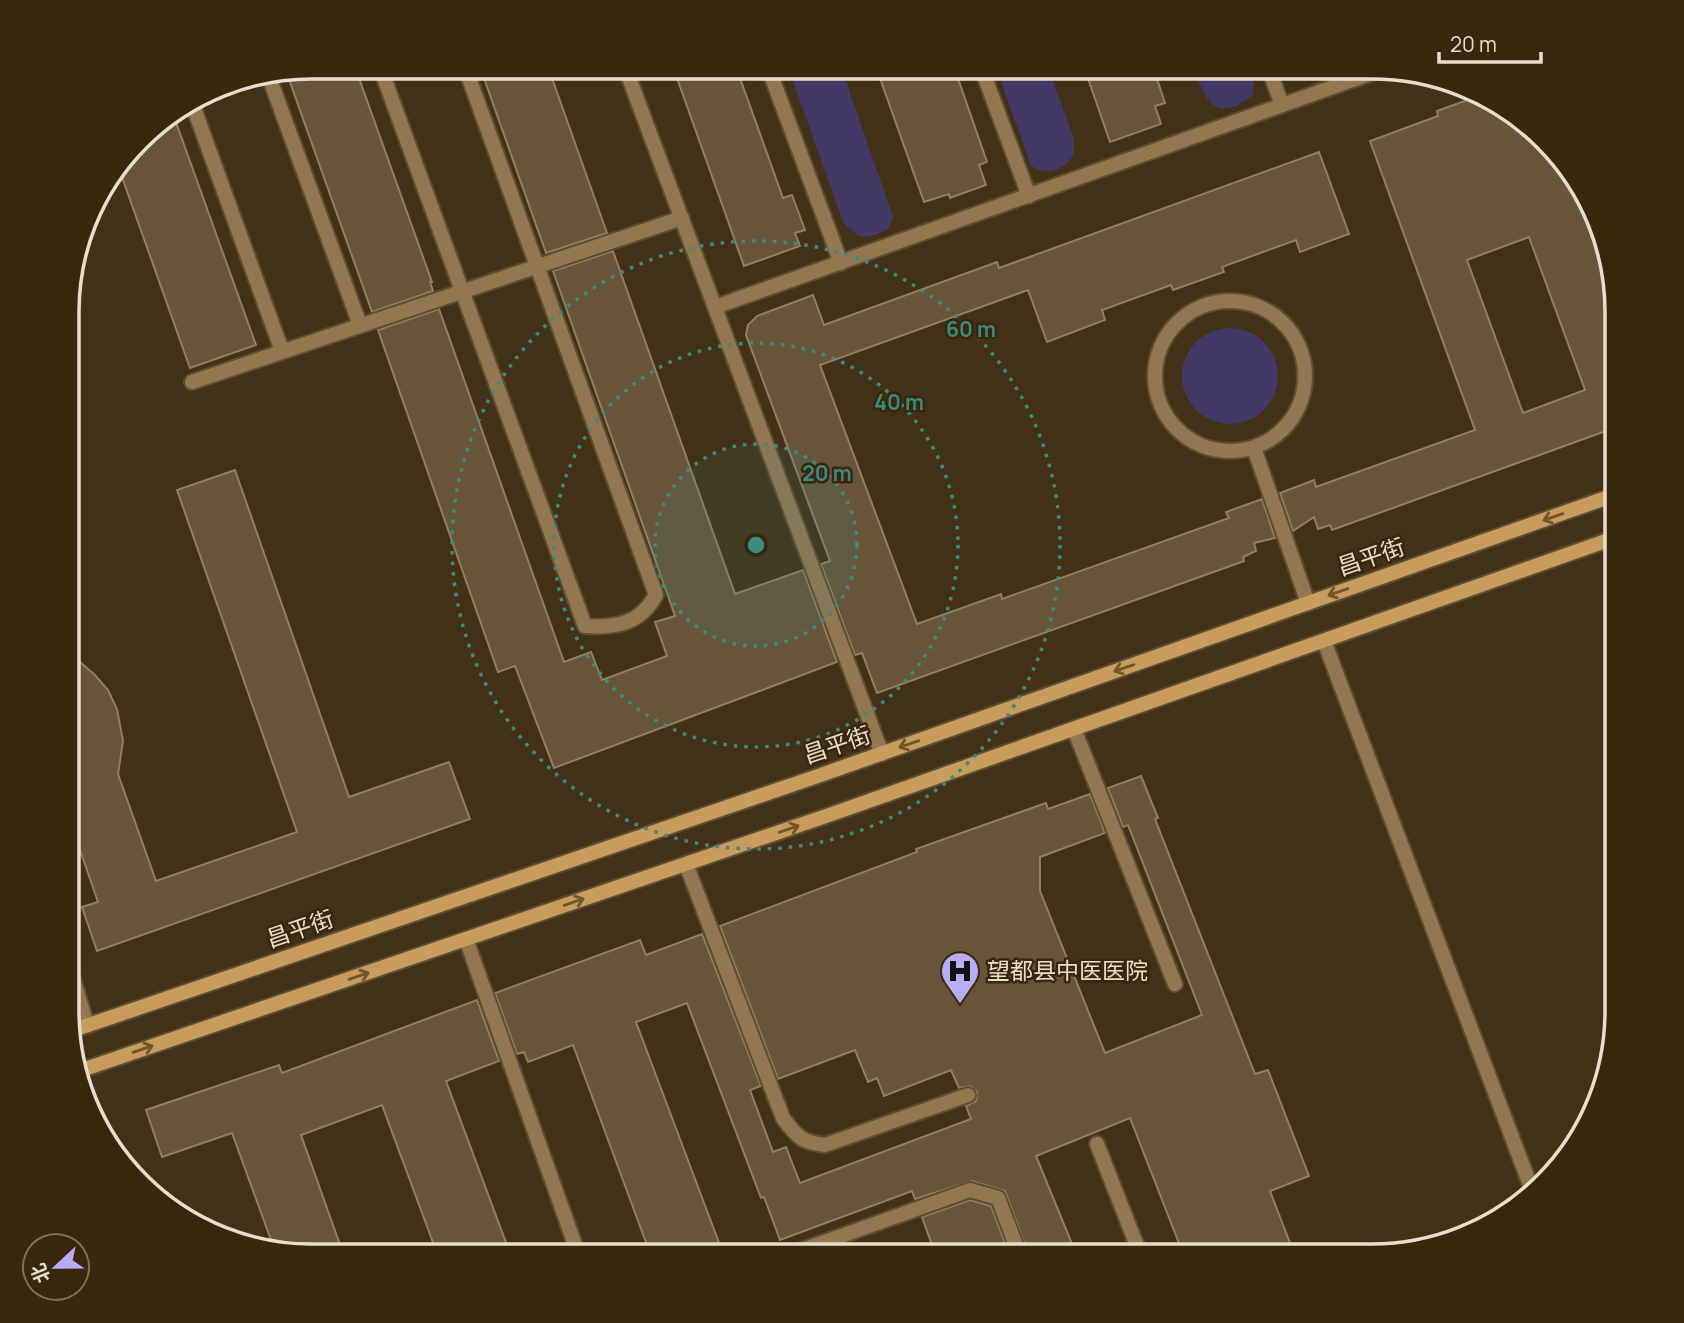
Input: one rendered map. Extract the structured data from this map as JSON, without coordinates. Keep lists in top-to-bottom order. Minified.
{"streets":{"street":["昌平街"]},"places":{"hospital":["望都县中医医院"]},"scale_bar":"20 m","north":"left","rings":["60 m","40 m","20 m"]}
